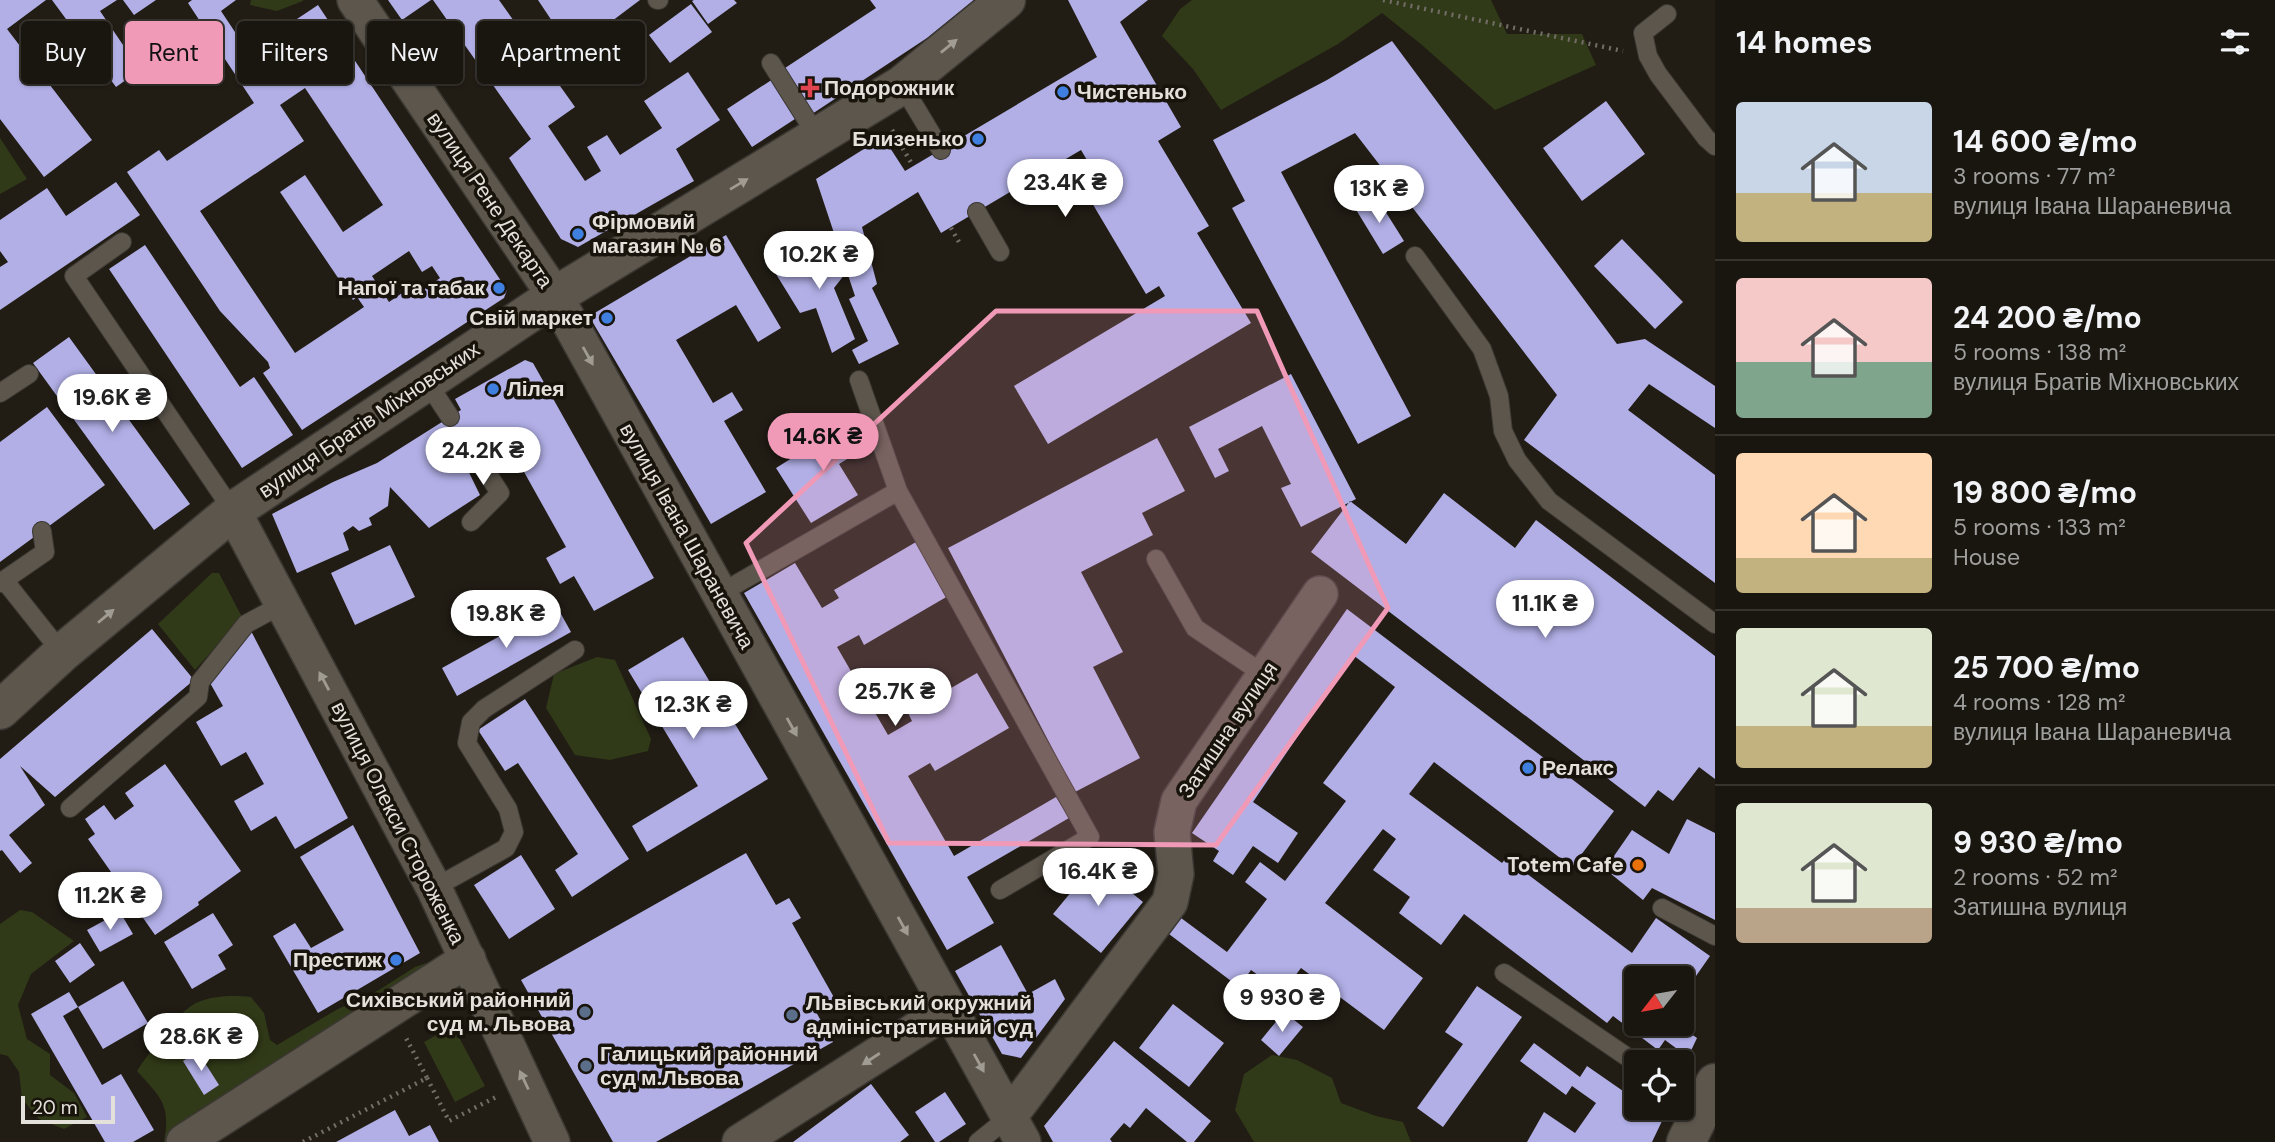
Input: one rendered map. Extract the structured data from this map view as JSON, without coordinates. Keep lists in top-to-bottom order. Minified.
{"streets":{"street":["вулиця Рене Декарта","вулиця Братів Міхновських","вулиця Івана Шараневича","Затишна вулиця","вулиця Олекси Стороженка"]},"crossings":[["вулиця Рене Декарта","вулиця Братів Міхновських"],["вулиця Рене Декарта","вулиця Івана Шараневича"],["вулиця Братів Міхновських","вулиця Івана Шараневича"],["вулиця Братів Міхновських","вулиця Олекси Стороженка"],["вулиця Івана Шараневича","Затишна вулиця"]],"one_way":["вулиця Братів Міхновських","вулиця Івана Шараневича","вулиця Олекси Стороженка"],"places":{"health":["Подорожник"],"other":["Чистенько","Близенько","Фірмовий магазин № 6","Напої та табак","Свій маркет","Лілея","Релакс","Totem Cafe","Престиж","Сихівський районний суд м. Львова","Львівський окружний адміністративний суд","Галицький районний суд м.Львова"]},"scale_bar":"20 m","north":"bottom left","page":{"heading":"14 homes","chip":["Buy","Rent","Filters","New","Apartment"],"list":[{"name":"14 600 ₴/mo","note":"3 rooms · 77 m² · вулиця Івана Шараневича"},{"name":"24 200 ₴/mo","note":"5 rooms · 138 m² · вулиця Братів Міхновських"},{"name":"19 800 ₴/mo","note":"5 rooms · 133 m² · House"},{"name":"25 700 ₴/mo","note":"4 rooms · 128 m² · вулиця Івана Шараневича"},{"name":"9 930 ₴/mo","note":"2 rooms · 52 m² · Затишна вулиця"}],"price":["23.4K ₴","13K ₴","10.2K ₴","19.6K ₴","14.6K ₴","24.2K ₴","11.1K ₴","19.8K ₴","25.7K ₴","12.3K ₴","16.4K ₴","11.2K ₴","9 930 ₴","28.6K ₴"],"scale":"20 m"}}
